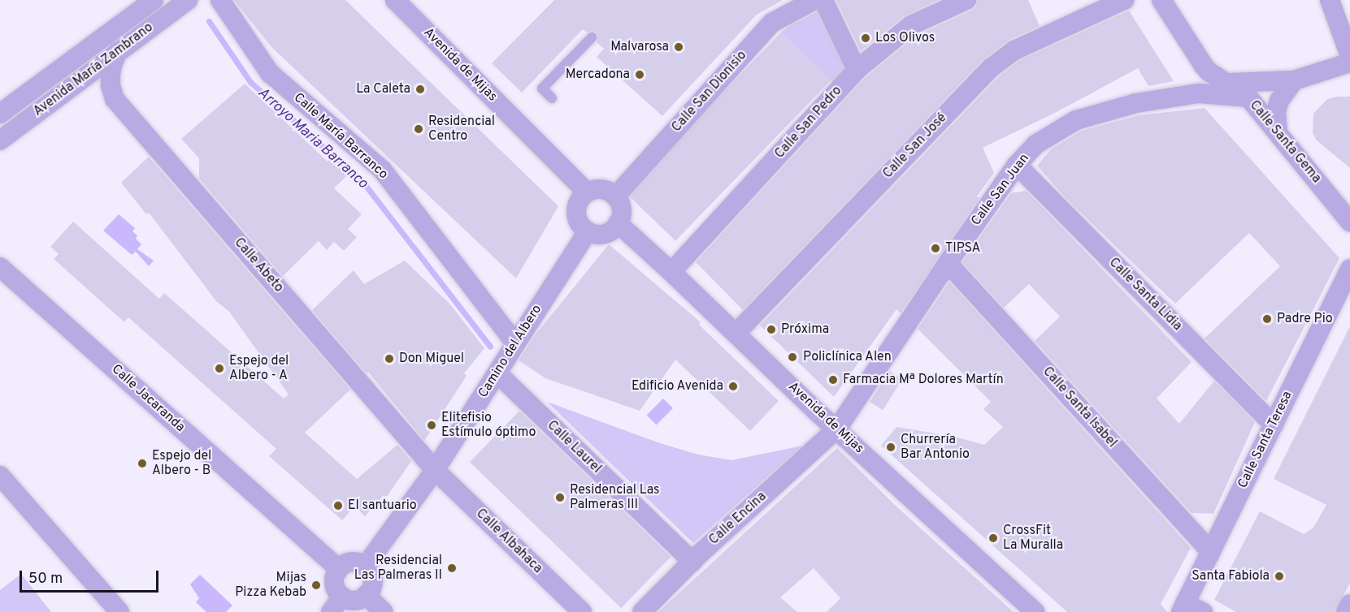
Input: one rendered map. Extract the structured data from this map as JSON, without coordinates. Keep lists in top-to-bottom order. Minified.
{"streets":{"street":["Avenida de Mijas","Avenida María Zambrano","Calle San Dionisio","Calle San Pedro","Calle María Barranco","Calle Santa Gema","Calle San José","Calle San Juan","Calle Abeto","Calle Santa Lidia","Camino del Albero","Calle Jacaranda","Calle Santa Isabel","Calle Santa Teresa","Calle Laurel","Calle Encina","Calle Albahaca"]},"crossings":[["Avenida de Mijas","Calle San Dionisio"],["Avenida de Mijas","Calle San Pedro"],["Avenida de Mijas","Calle San José"],["Avenida de Mijas","Calle San Juan"],["Avenida de Mijas","Camino del Albero"],["Avenida de Mijas","Calle Encina"],["Avenida María Zambrano","Calle Abeto"],["Calle San Dionisio","Camino del Albero"],["Calle María Barranco","Camino del Albero"],["Calle Santa Gema","Calle San Juan"],["Calle San Juan","Calle Santa Lidia"],["Calle San Juan","Calle Santa Isabel"],["Calle San Juan","Calle Encina"],["Calle Abeto","Camino del Albero"],["Calle Abeto","Calle Albahaca"],["Calle Santa Lidia","Calle Santa Teresa"],["Camino del Albero","Calle Jacaranda"],["Camino del Albero","Calle Laurel"],["Camino del Albero","Calle Albahaca"],["Calle Santa Isabel","Calle Santa Teresa"],["Calle Laurel","Calle Encina"]],"water":["Arroyo Maria Barranco"],"places":["Los Olivos","Malvarosa","Mercadona","La Caleta","Residencial Centro","TIPSA","Padre Pio","Próxima","Policlínica Alen","Don Miguel","Espejo del Albero - A","Farmacia Mª Dolores Martín","Edificio Avenida","Elitefisio Estímulo óptimo","Churrería Bar Antonio","Espejo del Albero - B","Residencial Las Palmeras III","El santuario","CrossFit La Muralla","Residencial Las Palmeras II","Santa Fabiola","Mijas Pizza Kebab"],"scale_bar":"50 m"}
